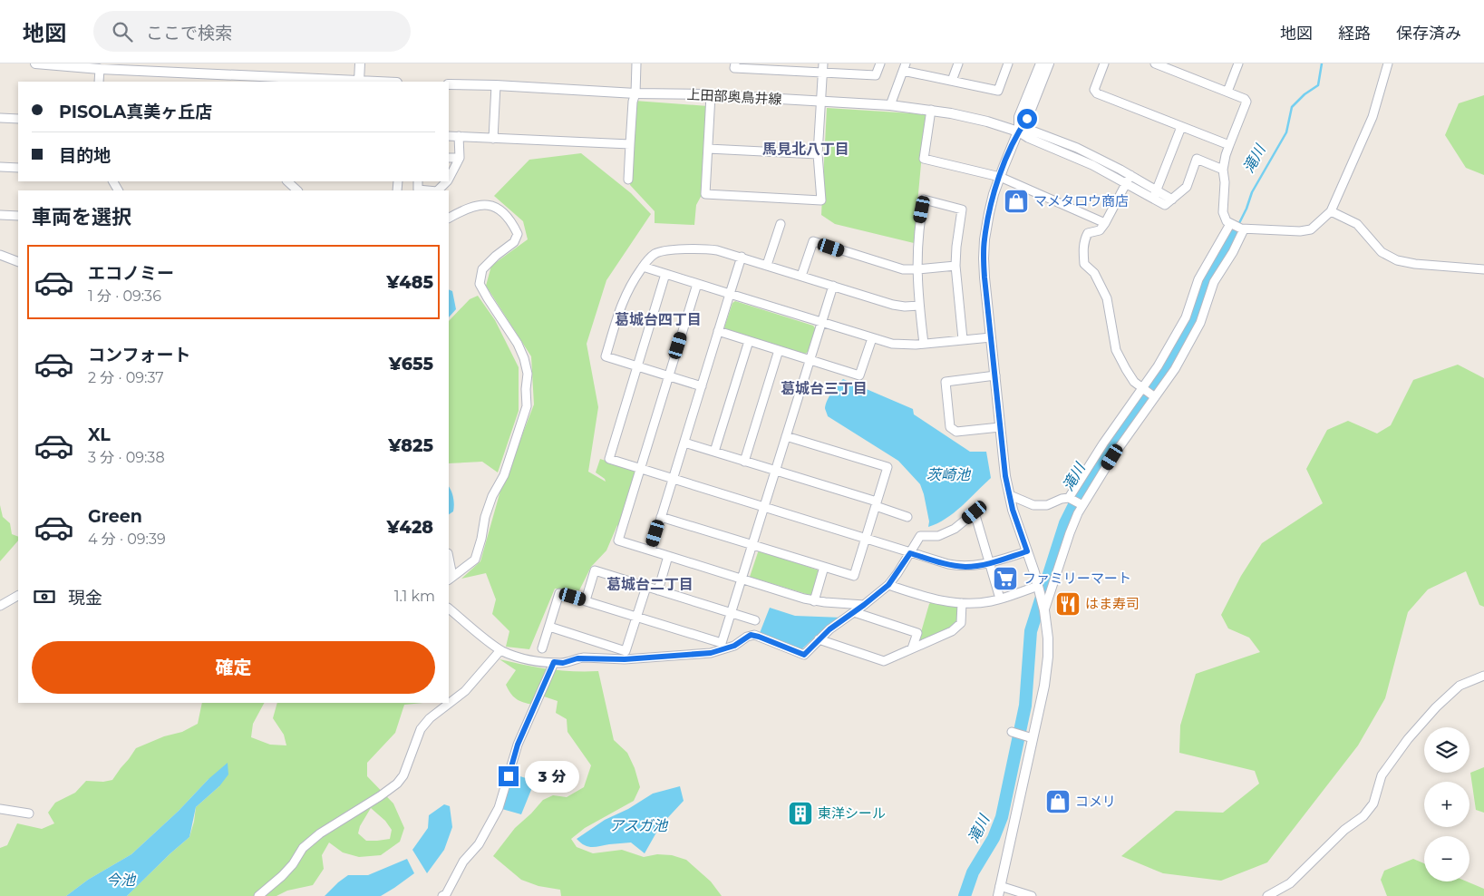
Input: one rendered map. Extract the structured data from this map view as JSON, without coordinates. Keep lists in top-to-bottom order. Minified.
{"streets":{"street":["上田部奥鳥井線"]},"districts":["馬見北八丁目","葛城台四丁目","葛城台三丁目","葛城台二丁目"],"water":["滝川","茨崎池","アスガ池","今池"],"places":{"shop":["マメタロウ商店","コメリ"],"supermarket":["ファミリーマート"],"restaurant":["はま寿司"],"building":["東洋シール"]},"page":{"header":"地図","search":"ここで検索","nav":["地図","経路","保存済み"],"banner":["PISOLA真美ヶ丘店","目的地"],"heading":"車両を選択","list":[{"name":"エコノミー","note":"1 分 · 09:36","value":"¥485"},{"name":"コンフォート","note":"2 分 · 09:37","value":"¥655"},{"name":"XL","note":"3 分 · 09:38","value":"¥825"},{"name":"Green","note":"4 分 · 09:39","value":"¥428"}],"pay":["現金","1.1 km"],"buttons":"確定","map_buttons":["+","−"],"bubble":"3 分"}}
